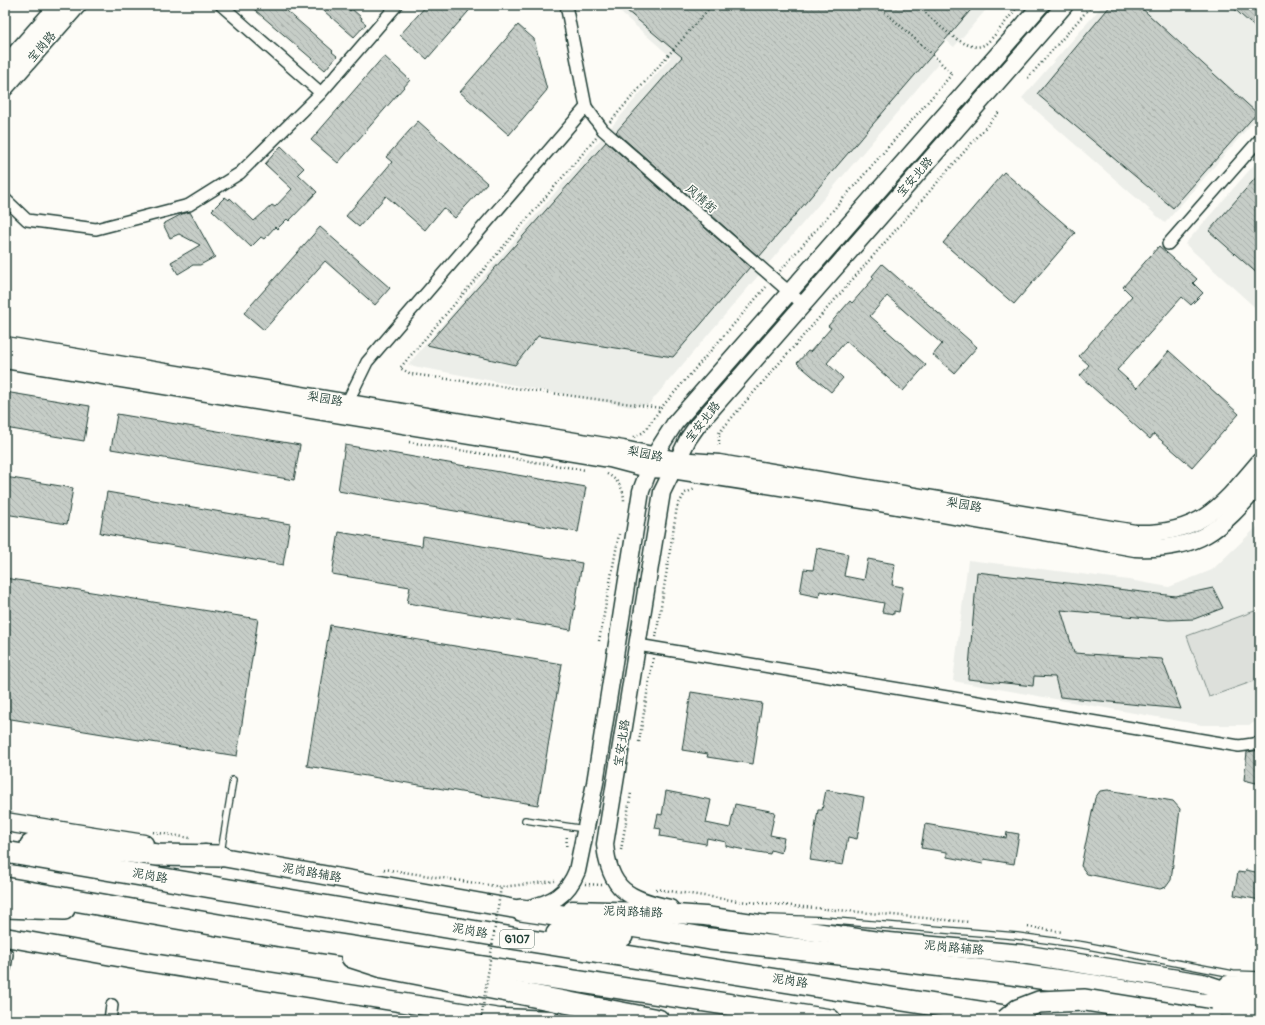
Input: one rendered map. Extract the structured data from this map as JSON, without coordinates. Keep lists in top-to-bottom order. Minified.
{"streets":{"highway":["泥岗路","G107"],"main road":["泥岗路辅路"],"street":["宝岗路","宝安北路","风情街","梨园路"]},"crossings":[["宝安北路","风情街"],["宝安北路","梨园路"],["宝安北路","泥岗路辅路"]]}
